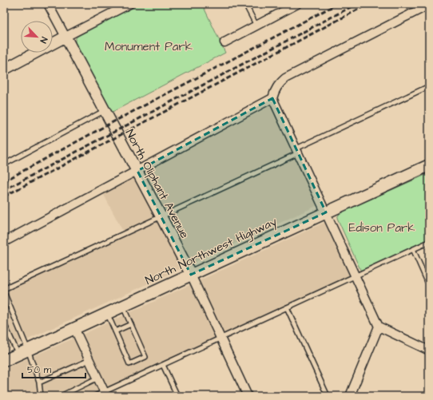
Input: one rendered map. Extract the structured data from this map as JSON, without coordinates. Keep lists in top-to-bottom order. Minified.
{"streets":{"main road":["North Northwest Highway"],"street":["North Oliphant Avenue"]},"crossings":[["North Oliphant Avenue","North Northwest Highway"]],"parks":["Monument Park","Edison Park"],"scale_bar":"50 m","north":"bottom right"}
